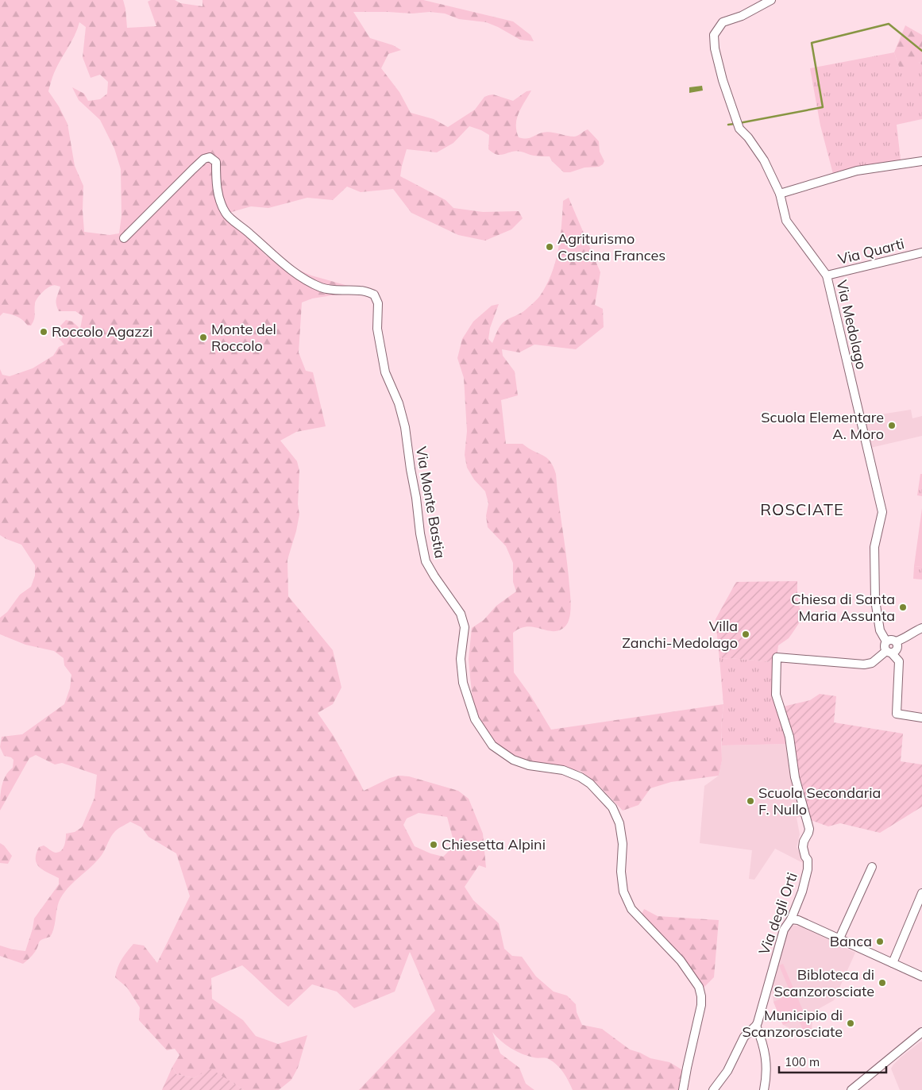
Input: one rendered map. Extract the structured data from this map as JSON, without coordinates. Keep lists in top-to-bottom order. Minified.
{"streets":{"street":["Via Quarti","Via Medolago","Via Monte Bastia","Via degli Orti"]},"crossings":[["Via Quarti","Via Medolago"],["Via Medolago","Via degli Orti"]],"districts":["ROSCIATE"],"places":["Agriturismo Cascina Frances","Roccolo Agazzi","Monte del Roccolo","Scuola Elementare A. Moro","Chiesa di Santa Maria Assunta","Villa Zanchi-Medolago","Scuola Secondaria F. Nullo","Chiesetta Alpini","Banca","Bibloteca di Scanzorosciate","Municipio di Scanzorosciate"],"scale_bar":"100 m"}
